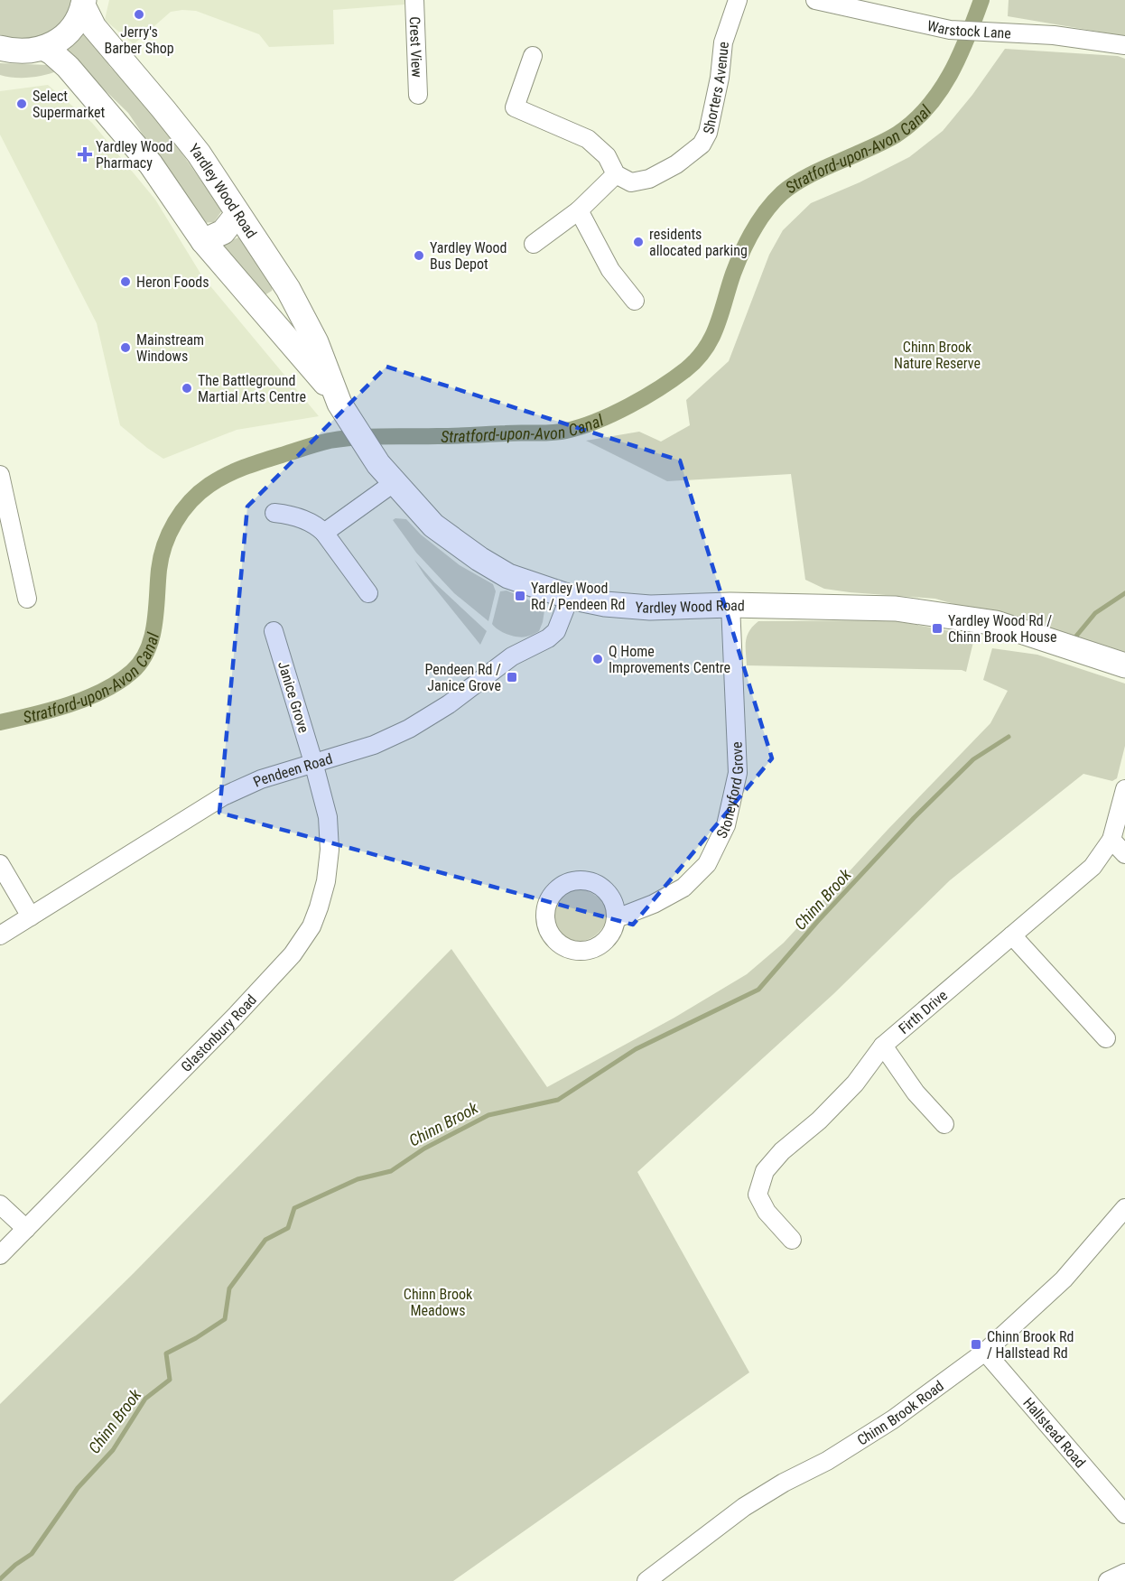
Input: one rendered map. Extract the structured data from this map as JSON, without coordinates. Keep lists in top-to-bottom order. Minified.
{"streets":{"street":["Warstock Lane","Crest View","Shorters Avenue","Yardley Wood Road","Janice Grove","Pendeen Road","Stoneyford Grove","Firth Drive","Glastonbury Road","Chinn Brook Road","Hallstead Road"]},"crossings":[["Yardley Wood Road","Pendeen Road"],["Yardley Wood Road","Stoneyford Grove"],["Janice Grove","Pendeen Road"],["Janice Grove","Glastonbury Road"],["Pendeen Road","Glastonbury Road"],["Chinn Brook Road","Hallstead Road"]],"water":["Stratford-upon-Avon Canal","Chinn Brook"],"parks":["Chinn Brook Nature Reserve","Chinn Brook Meadows"],"places":{"other":["Jerry's Barber Shop","Select Supermarket","residents allocated parking","Yardley Wood Bus Depot","Heron Foods","Mainstream Windows","The Battleground Martial Arts Centre","Q Home Improvements Centre"],"health":["Yardley Wood Pharmacy"],"transit":["Yardley Wood Rd / Pendeen Rd","Yardley Wood Rd / Chinn Brook House","Pendeen Rd / Janice Grove","Chinn Brook Rd / Hallstead Rd"]}}
